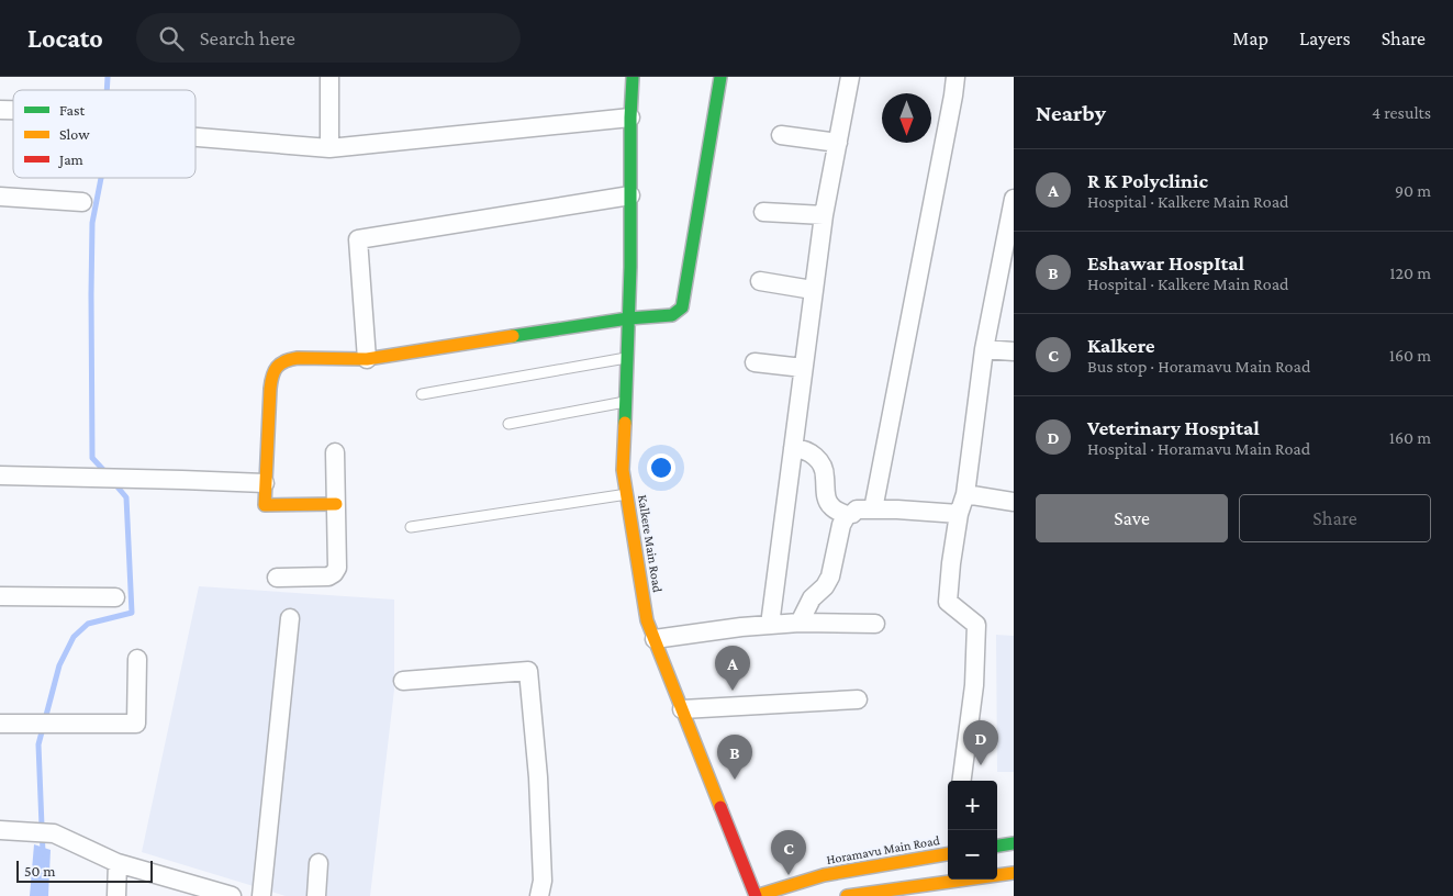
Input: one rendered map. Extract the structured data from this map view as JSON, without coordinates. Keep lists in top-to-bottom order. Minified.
{"streets":{"street":["Kalkere Main Road","Horamavu Main Road"]},"crossings":[["Kalkere Main Road","Horamavu Main Road"]],"legend":["Fast","Slow","Jam"],"scale_bar":"50 m","north":"bottom","page":{"header":"Locato","search":"Search here","nav":["Map","Layers","Share"],"heading":["Nearby","4 results"],"list":[{"mark":"A","name":"R K Polyclinic","note":"Hospital · Kalkere Main Road","value":"90 m"},{"mark":"B","name":"Eshawar HospItal","note":"Hospital · Kalkere Main Road","value":"120 m"},{"mark":"C","name":"Kalkere","note":"Bus stop · Horamavu Main Road","value":"160 m"},{"mark":"D","name":"Veterinary Hospital","note":"Hospital · Horamavu Main Road","value":"160 m"}],"buttons":["Save","Share"],"pins":["A","D","B","C"],"map_buttons":["+","−"],"scale":"50 m"}}
